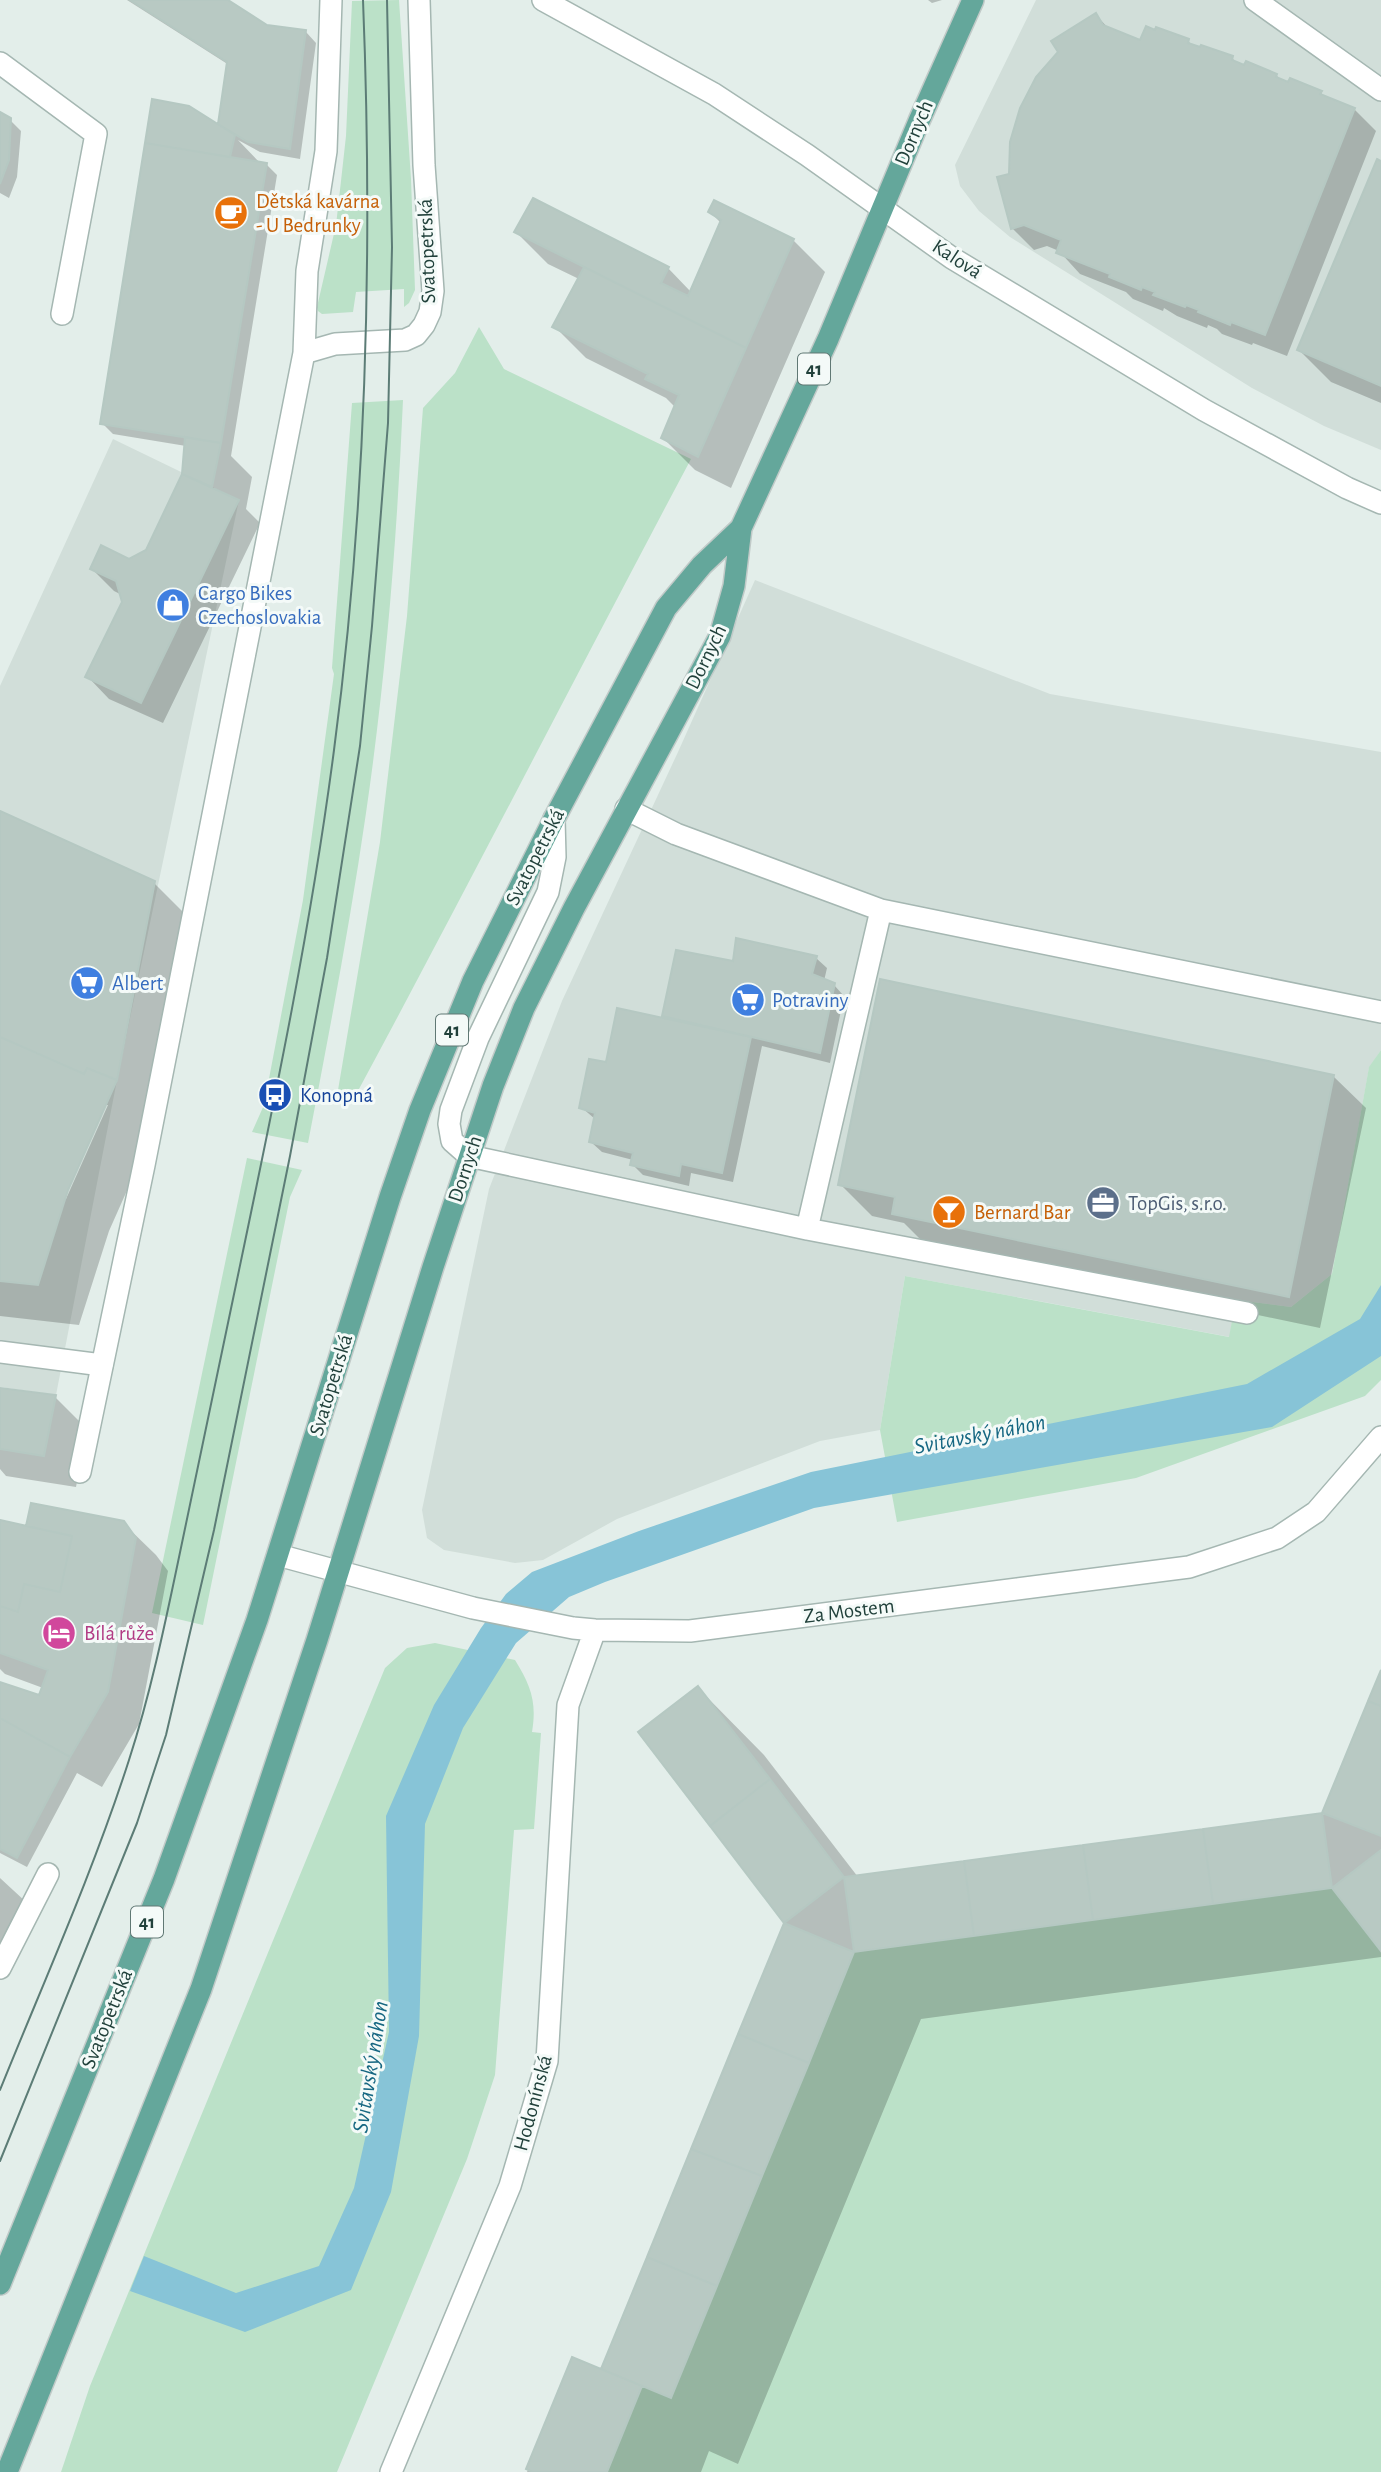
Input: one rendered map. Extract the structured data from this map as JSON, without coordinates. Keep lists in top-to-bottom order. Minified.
{"streets":{"main road":["Dornych","Svatopetrská","41"],"street":["Kalová","Za Mostem","Hodonínská"]},"crossings":[["Dornych","Svatopetrská"],["Dornych","Kalová"],["Dornych","41"],["Dornych","Za Mostem"],["Svatopetrská","Za Mostem"],["41","Za Mostem"],["Za Mostem","Hodonínská"]],"water":["Svitavský náhon"],"places":{"cafe":["Dětská kavárna - U Bedrunky"],"shop":["Cargo Bikes Czechoslovakia"],"supermarket":["Albert","Potraviny"],"bus stop":["Konopná"],"office":["TopGis, s.r.o."],"bar":["Bernard Bar"],"hotel":["Bílá růže"]}}
